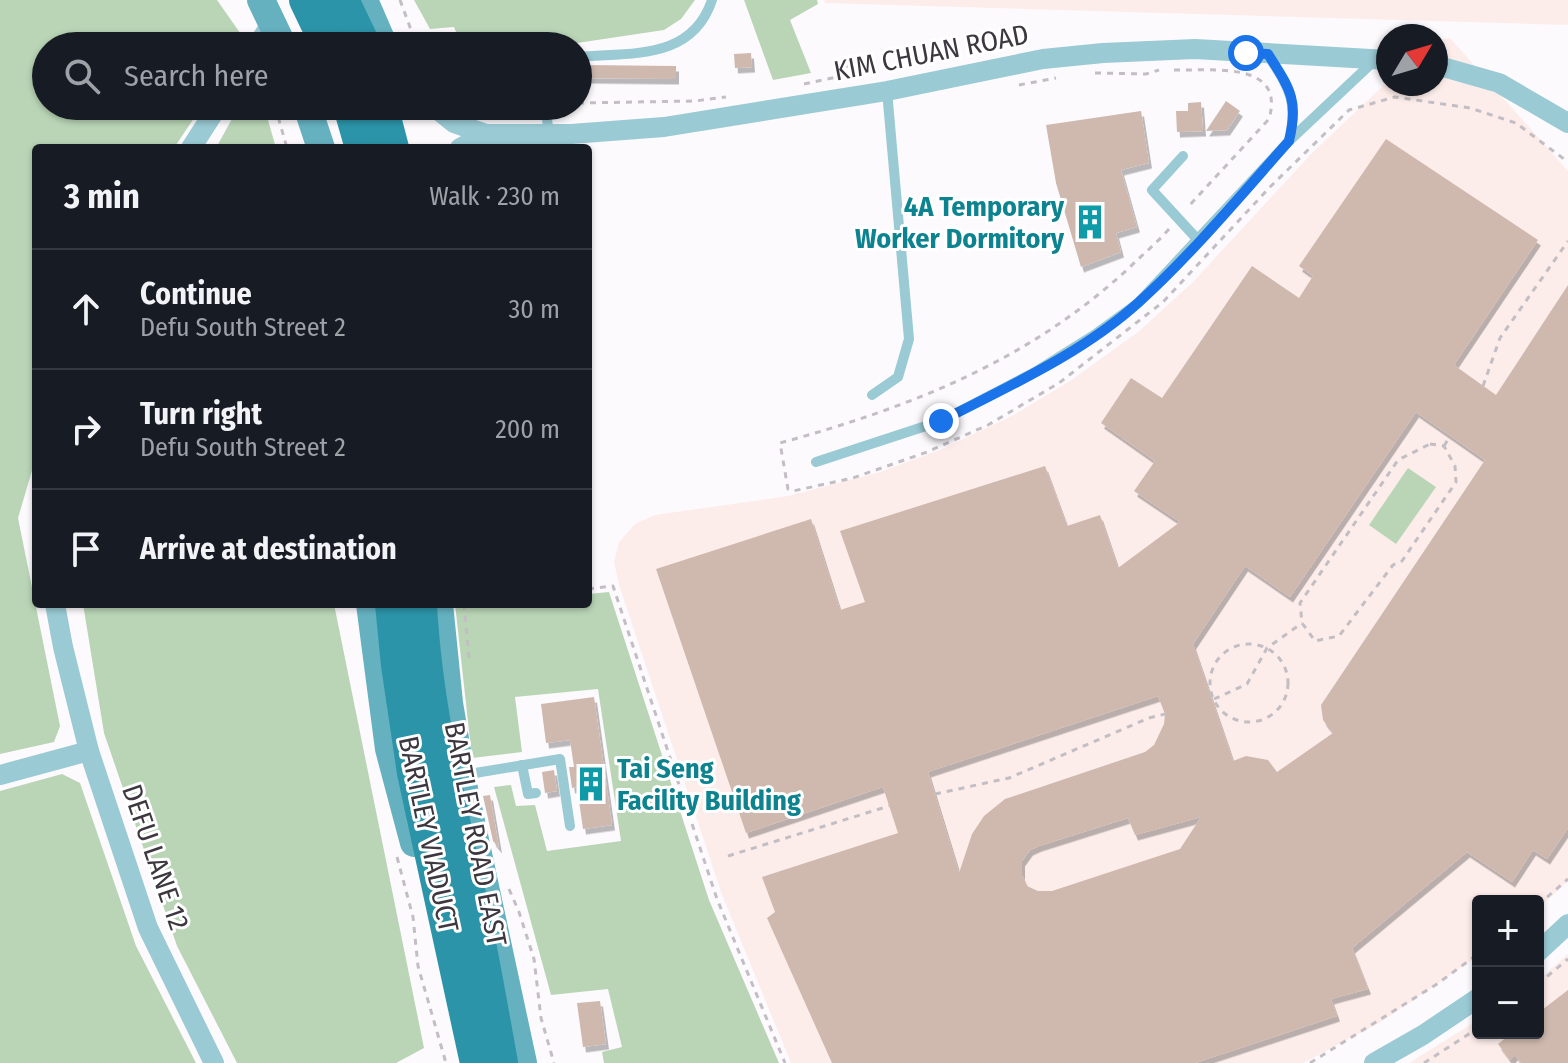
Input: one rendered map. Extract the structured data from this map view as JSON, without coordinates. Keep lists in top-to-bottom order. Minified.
{"streets":{"highway":["BARTLEY VIADUCT"],"main road":["BARTLEY ROAD EAST"],"street":["KIM CHUAN ROAD","DEFU LANE 12"]},"places":{"building":["4A Temporary Worker Dormitory","Tai Seng Facility Building"]},"north":"top right","page":{"search":"Search here","heading":["3 min","Walk · 230 m"],"list":[["Continue","Defu South Street 2","30 m"],["Turn right","Defu South Street 2","200 m"],"Arrive at destination"],"map_buttons":["+","−"]}}
